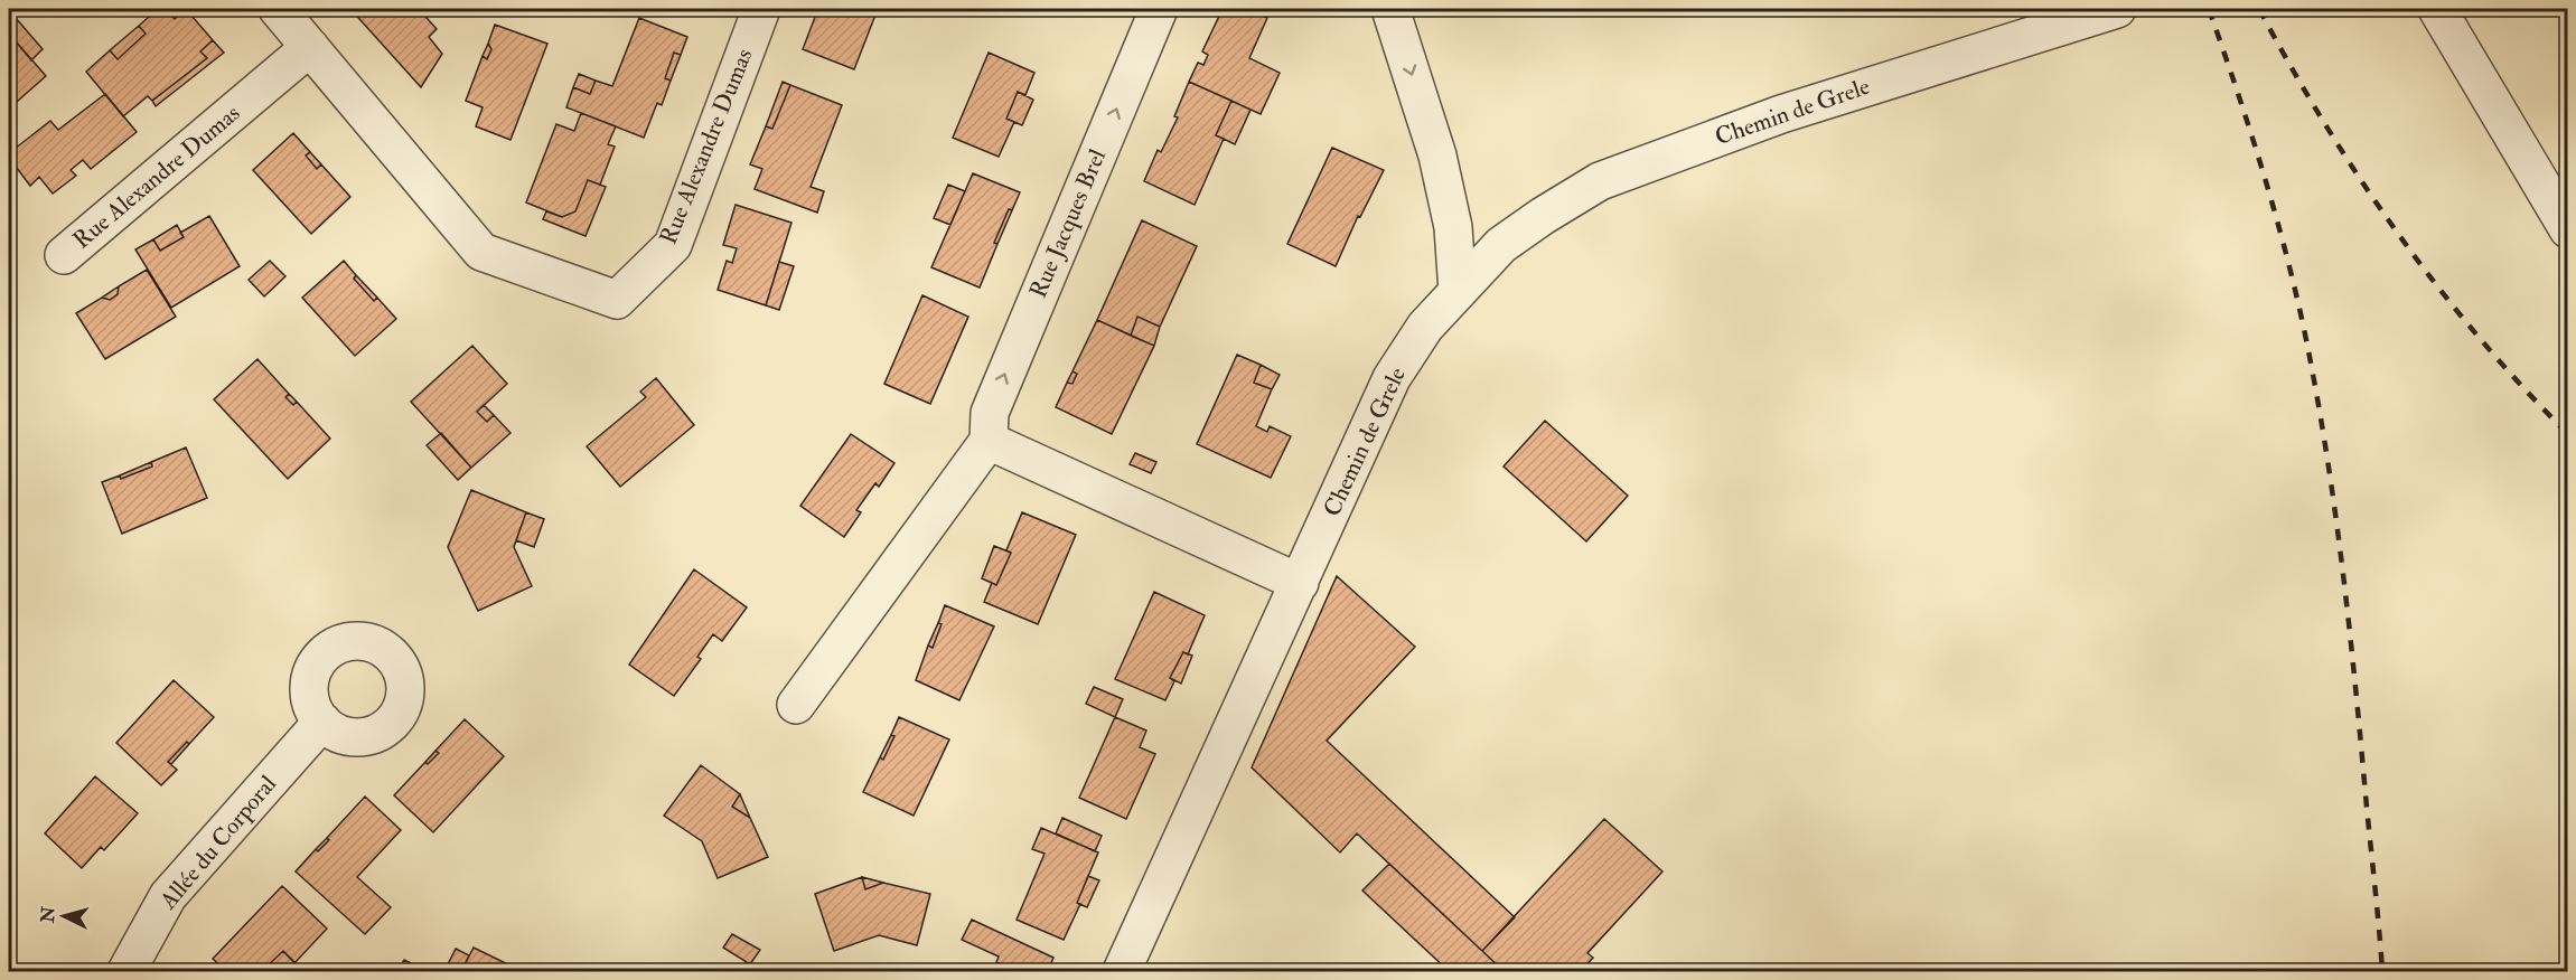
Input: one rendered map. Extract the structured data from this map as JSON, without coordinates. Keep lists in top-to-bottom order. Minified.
{"streets":{"street":["Chemin de Grele","Rue Alexandre Dumas","Rue Jacques Brel","Allée du Corporal"]},"one_way":["Rue Jacques Brel"],"north":"left"}
